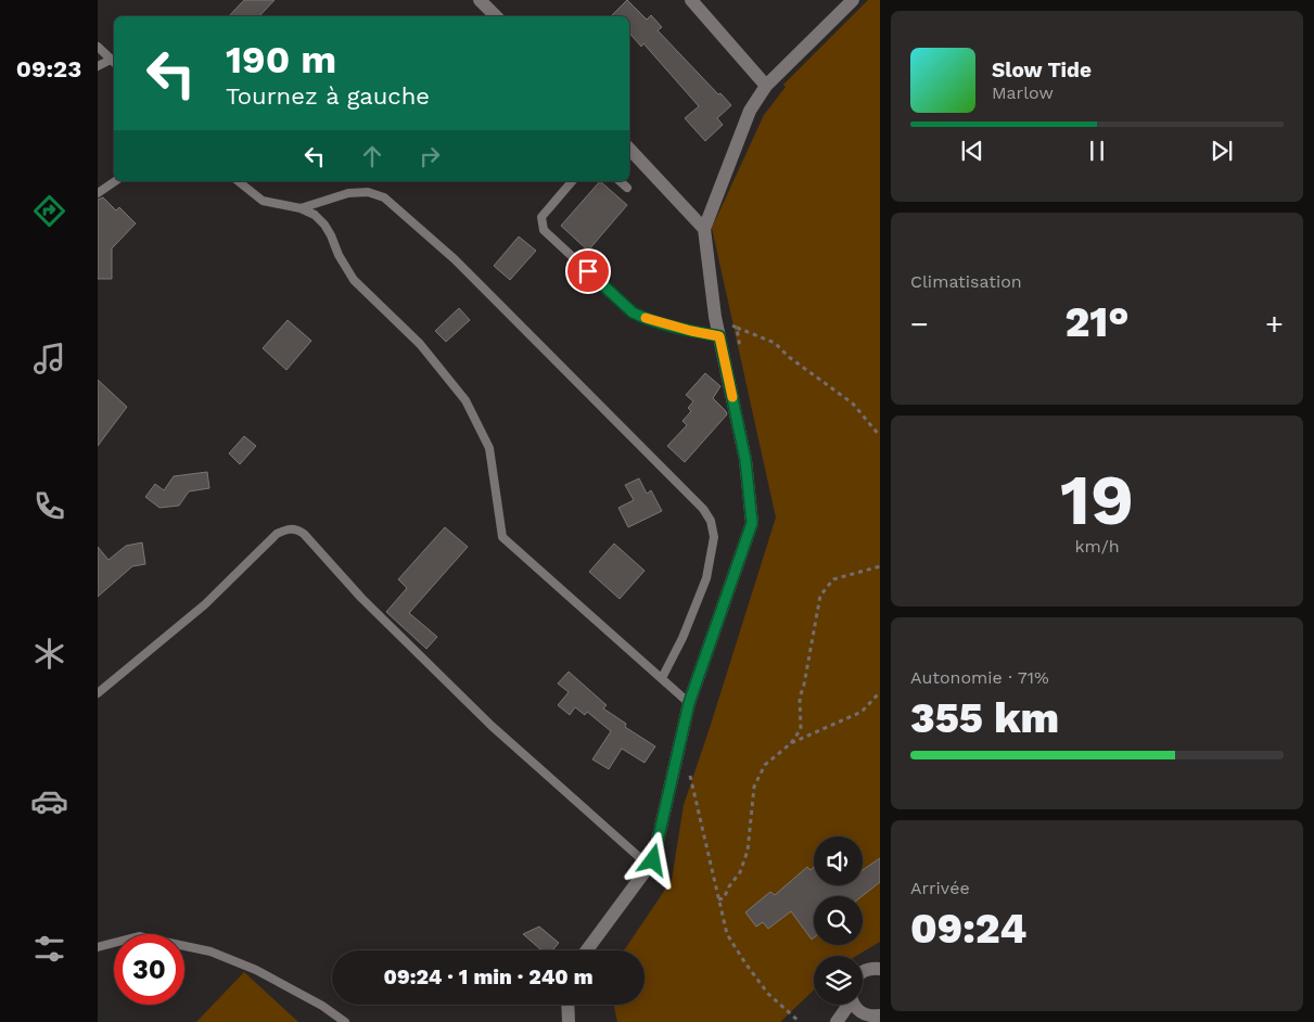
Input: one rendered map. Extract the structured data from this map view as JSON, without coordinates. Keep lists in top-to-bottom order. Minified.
{"page":{"tabs":"09:23","turn":["190 m","Tournez à gauche"],"song":["Slow Tide","Marlow"],"tile":["Climatisation",["19","km/h"],["Autonomie · 71%","355 km"],["Arrivée","09:24"]],"heat":["−","21°","+"],"limit":"30","trip":"09:24 · 1 min · 240 m"}}
